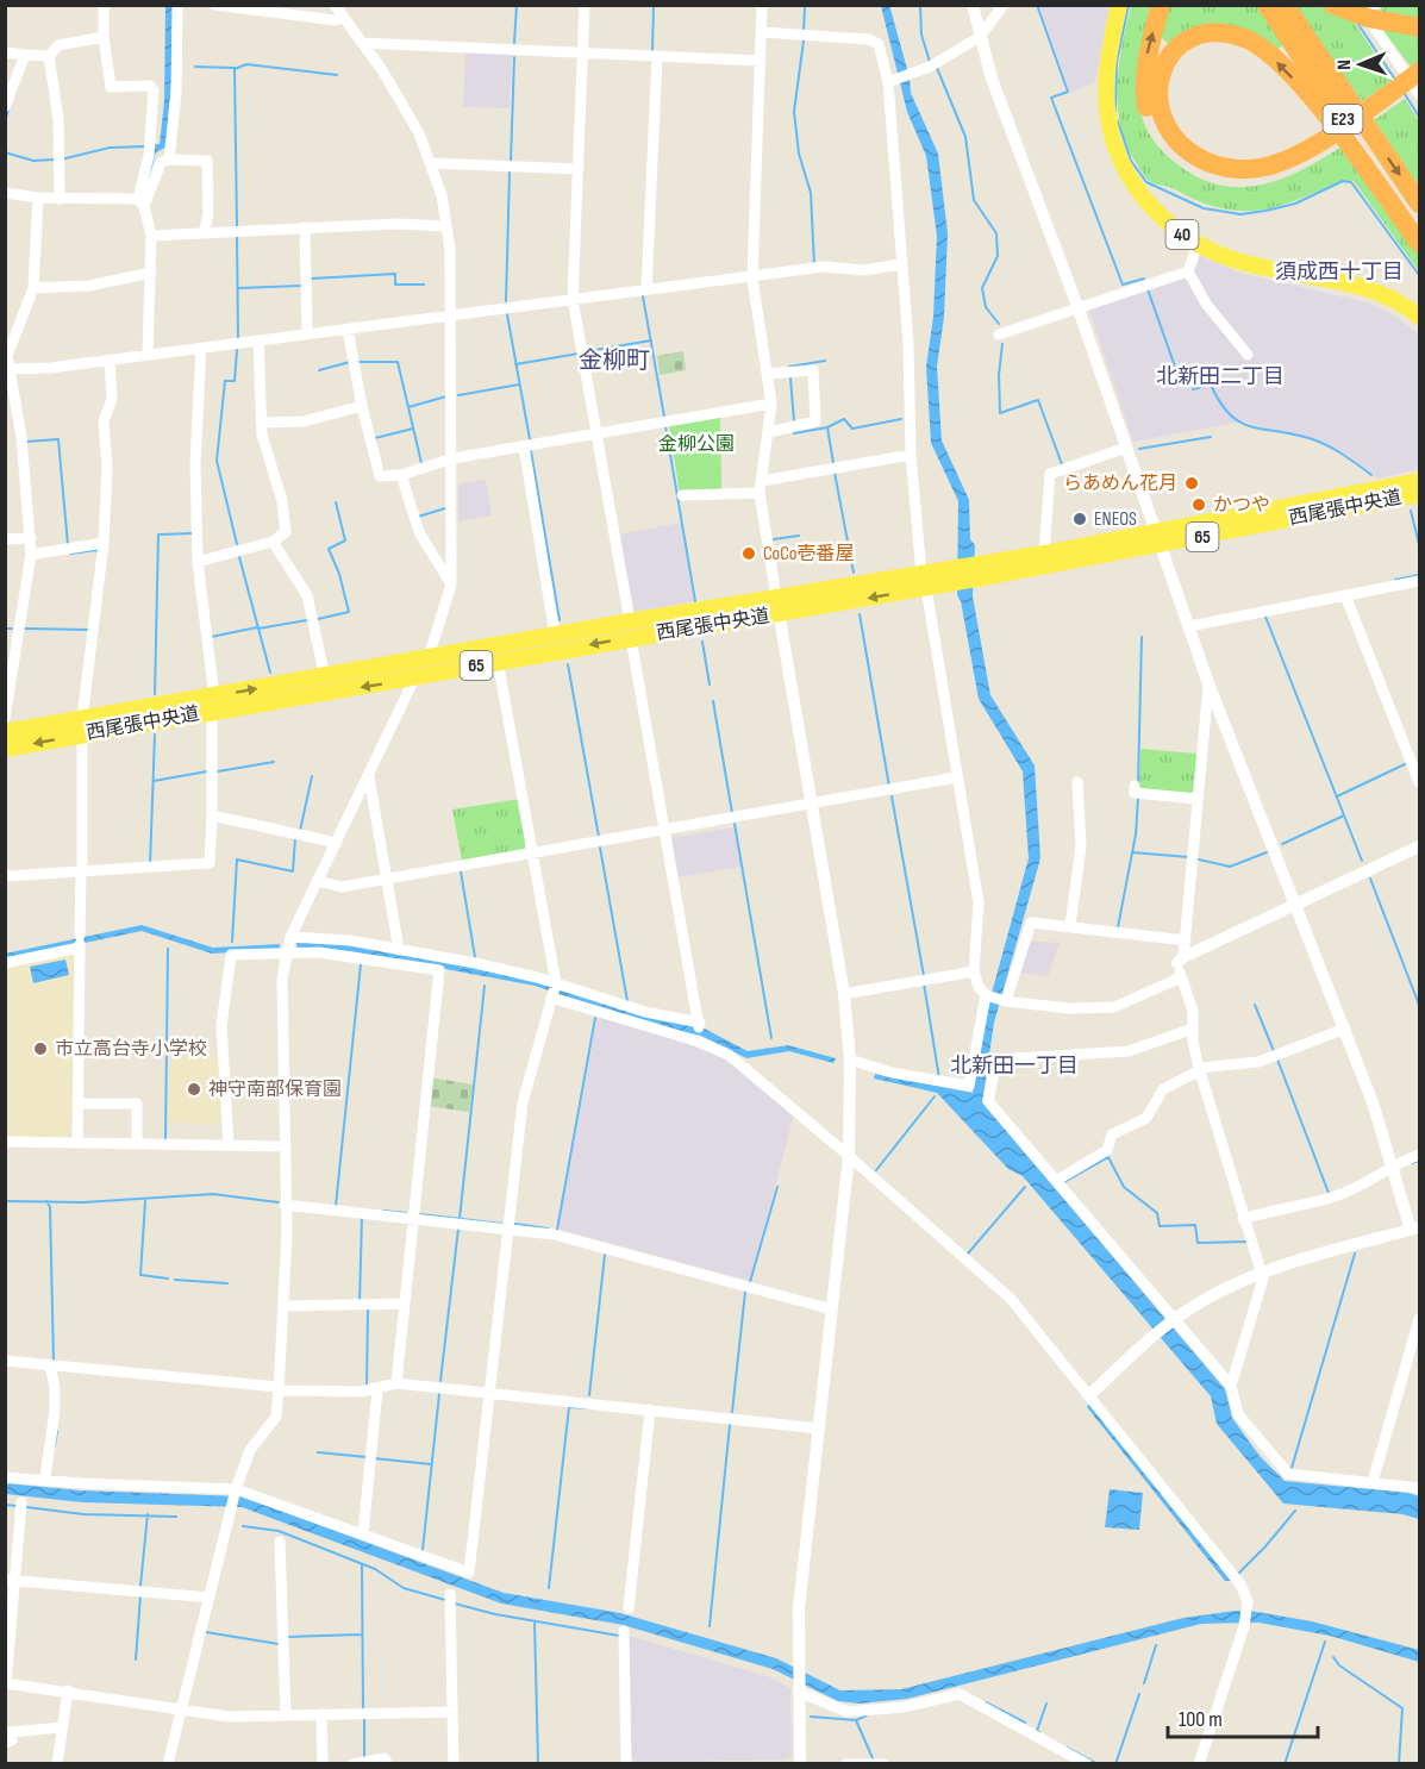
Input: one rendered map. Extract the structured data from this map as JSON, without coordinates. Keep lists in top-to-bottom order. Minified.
{"streets":{"highway":["E23"],"main road":["40","西尾張中央道","65"]},"districts":["須成西十丁目","金柳町","北新田二丁目","北新田一丁目"],"parks":["金柳公園"],"places":["らあめん花月","かつや","ENEOS","CoCo壱番屋","市立高台寺小学校","神守南部保育園"],"scale_bar":"100 m","north":"left"}
